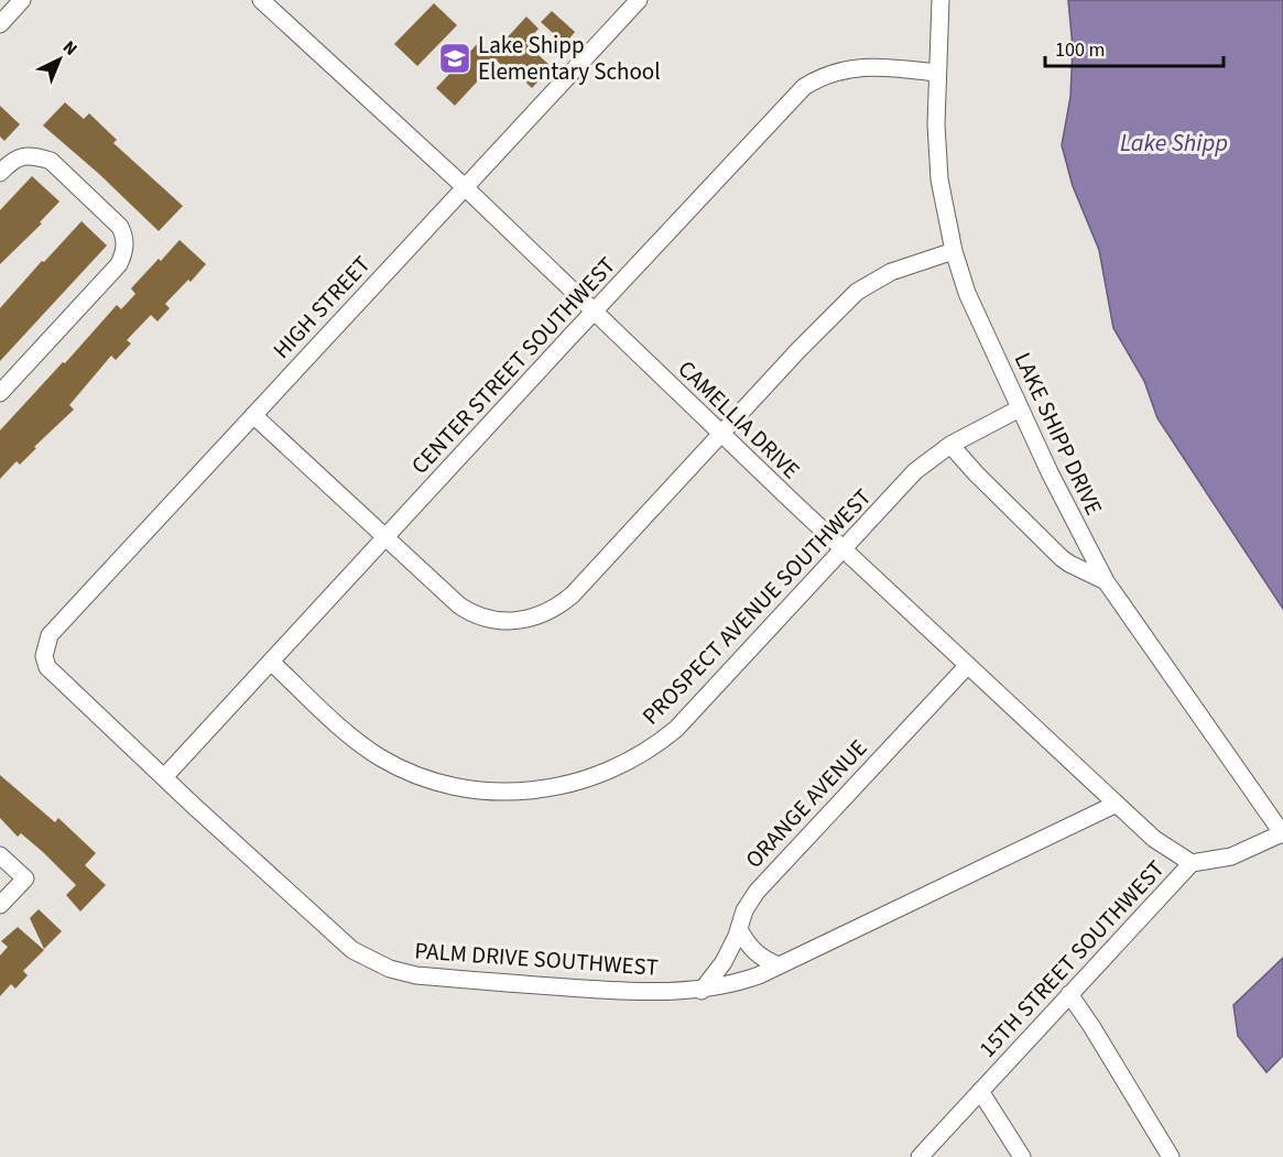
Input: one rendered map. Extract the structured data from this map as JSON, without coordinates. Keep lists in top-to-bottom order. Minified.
{"streets":{"street":["HIGH STREET","CENTER STREET SOUTHWEST","CAMELLIA DRIVE","LAKE SHIPP DRIVE","PROSPECT AVENUE SOUTHWEST","ORANGE AVENUE","PALM DRIVE SOUTHWEST","15TH STREET SOUTHWEST"]},"crossings":[["HIGH STREET","CAMELLIA DRIVE"],["HIGH STREET","PALM DRIVE SOUTHWEST"],["CENTER STREET SOUTHWEST","CAMELLIA DRIVE"],["CENTER STREET SOUTHWEST","LAKE SHIPP DRIVE"],["CENTER STREET SOUTHWEST","PROSPECT AVENUE SOUTHWEST"],["CENTER STREET SOUTHWEST","PALM DRIVE SOUTHWEST"],["CAMELLIA DRIVE","PROSPECT AVENUE SOUTHWEST"],["CAMELLIA DRIVE","ORANGE AVENUE"],["CAMELLIA DRIVE","PALM DRIVE SOUTHWEST"],["CAMELLIA DRIVE","15TH STREET SOUTHWEST"],["LAKE SHIPP DRIVE","PROSPECT AVENUE SOUTHWEST"],["LAKE SHIPP DRIVE","15TH STREET SOUTHWEST"],["ORANGE AVENUE","PALM DRIVE SOUTHWEST"]],"water":["Lake Shipp"],"places":{"school or university":["Lake Shipp Elementary School"]},"scale_bar":"100 m","north":"top right"}
